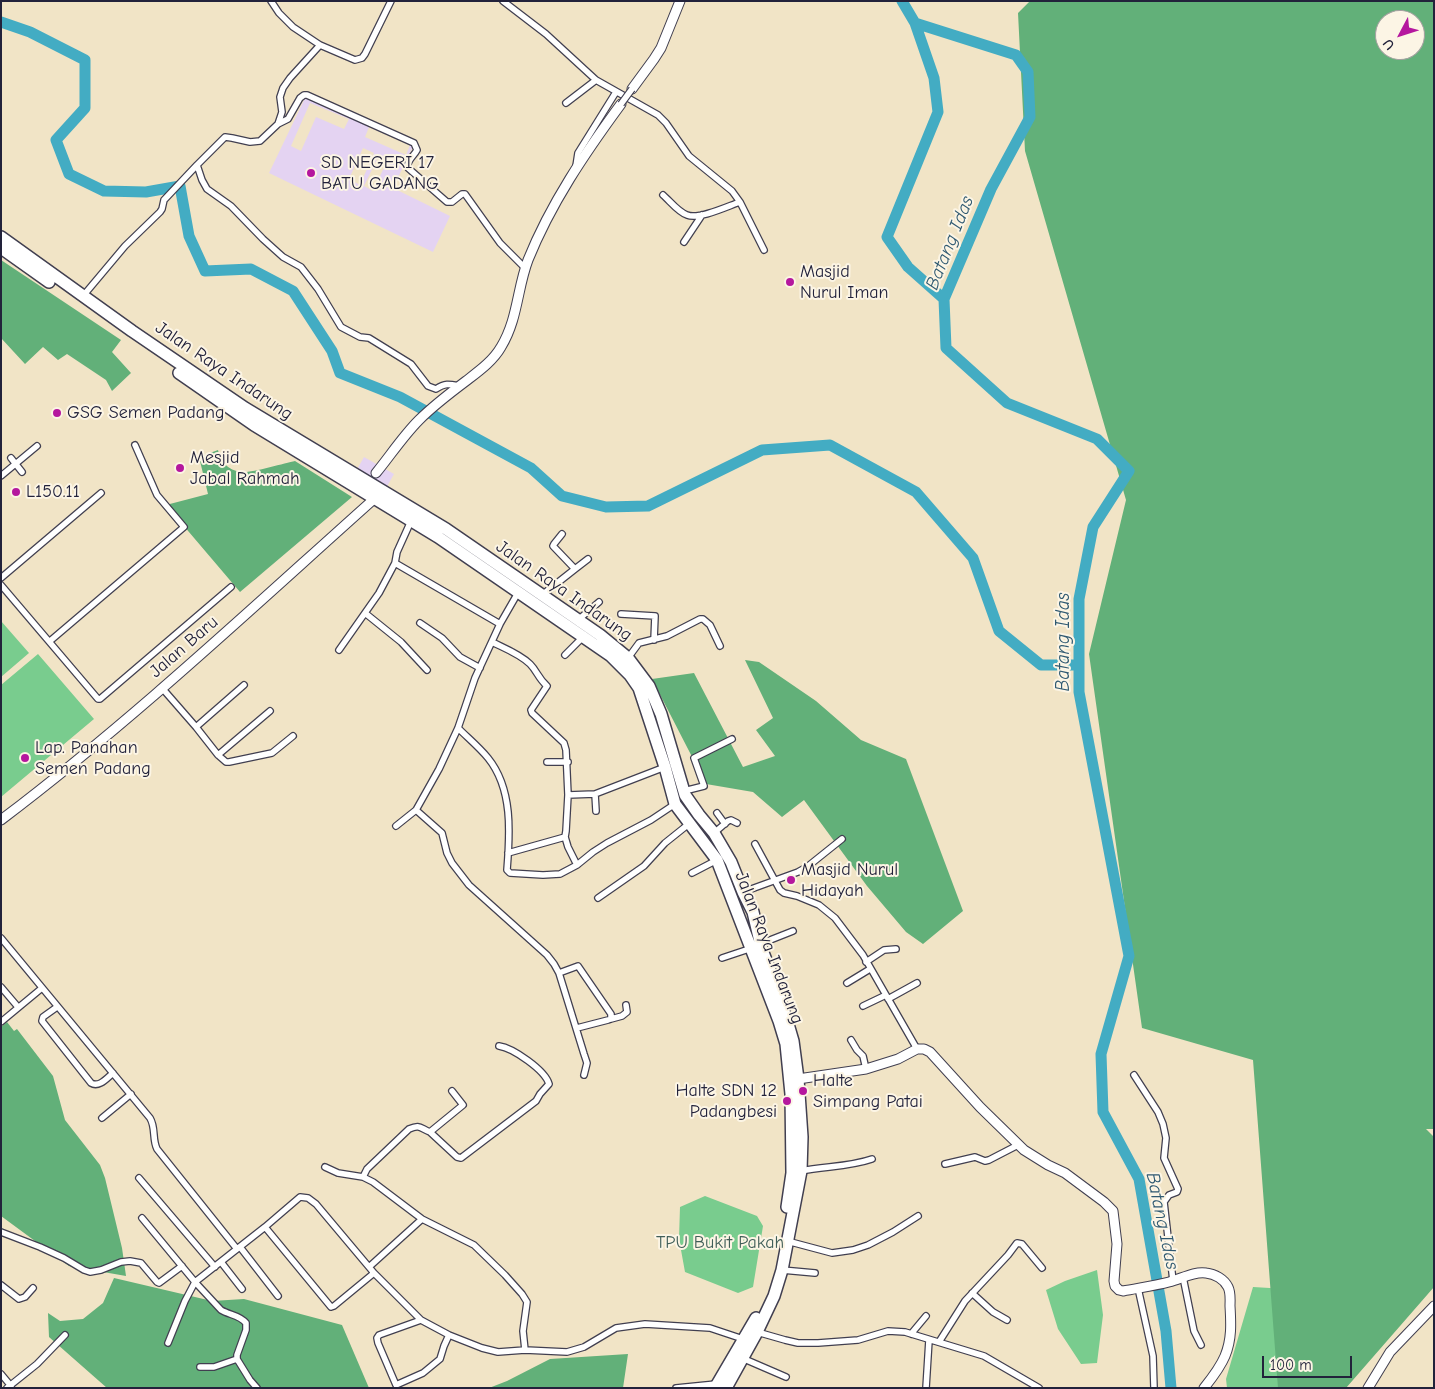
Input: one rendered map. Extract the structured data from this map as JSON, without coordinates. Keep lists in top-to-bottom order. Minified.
{"streets":{"highway":["Jalan Raya Indarung"],"street":["Jalan Baru"]},"crossings":[["Jalan Raya Indarung","Jalan Baru"]],"water":["Batang Idas"],"parks":["TPU Bukit Pakah"],"places":["SD NEGERI 17 BATU GADANG","Masjid Nurul Iman","GSG Semen Padang","Mesjid Jabal Rahmah","L150.11","Lap. Panahan Semen Padang","Masjid Nurul Hidayah","Halte Simpang Patai","Halte SDN 12 Padangbesi"],"scale_bar":"100 m","north":"bottom left"}
